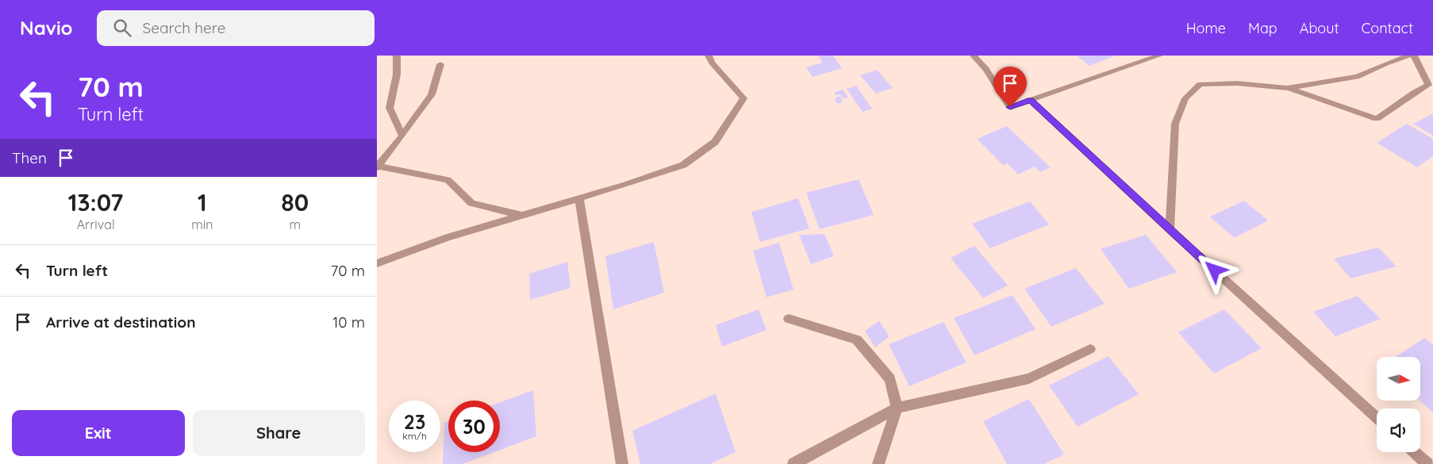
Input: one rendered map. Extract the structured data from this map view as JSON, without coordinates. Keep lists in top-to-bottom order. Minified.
{"north":"right","page":{"header":"Navio","search":"Search here","nav":["Home","Map","About","Contact"],"turn":["70 m","Turn left"],"then":"Then","eta":["13:07","Arrival","1","min","80","m"],"list":[{"name":"Turn left","value":"70 m"},{"name":"Arrive at destination","value":"10 m"}],"speed":"23 km/h","limit":"30","buttons":["Exit","Share"]}}
